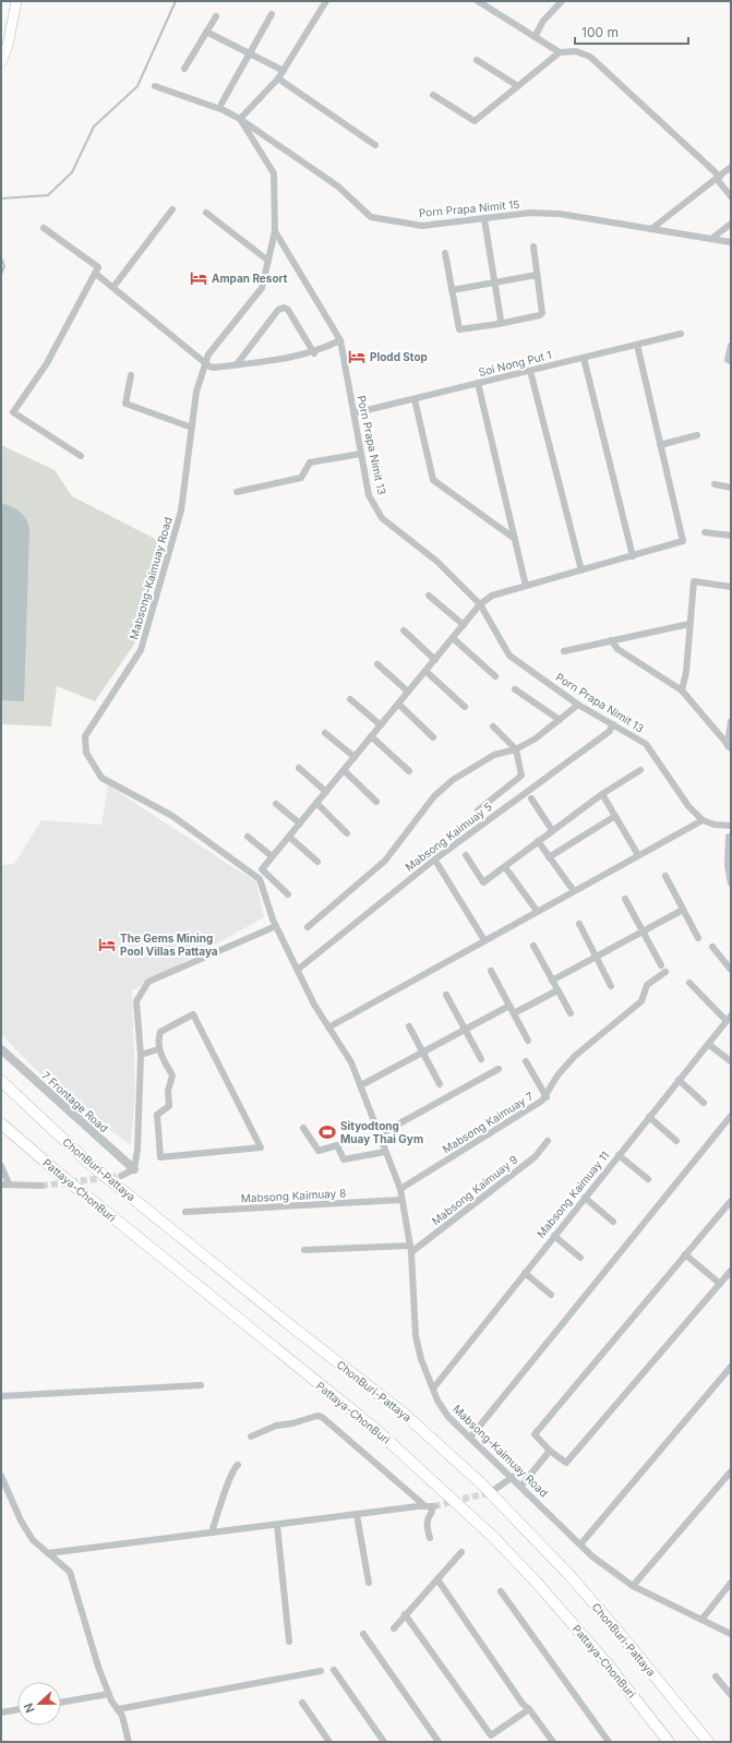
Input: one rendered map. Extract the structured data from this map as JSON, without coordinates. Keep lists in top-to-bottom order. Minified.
{"streets":{"highway":["ChonBuri-Pattaya","Pattaya-ChonBuri"],"street":["Porn Prapa Nimit 15","Soi Nong Put 1","Porn Prapa Nimit 13","Mabsong-Kaimuay Road","Mabsong Kaimuay 5","7 Frontage Road","Mabsong Kaimuay 7","Mabsong Kaimuay 9","Mabsong Kaimuay 11","Mabsong Kaimuay 8"]},"crossings":[["Porn Prapa Nimit 15","Mabsong-Kaimuay Road"],["Soi Nong Put 1","Porn Prapa Nimit 13"],["Porn Prapa Nimit 13","Mabsong-Kaimuay Road"],["Porn Prapa Nimit 13","Mabsong Kaimuay 5"],["Mabsong-Kaimuay Road","Mabsong Kaimuay 5"],["Mabsong-Kaimuay Road","Mabsong Kaimuay 7"],["Mabsong-Kaimuay Road","Mabsong Kaimuay 9"],["Mabsong-Kaimuay Road","Mabsong Kaimuay 11"],["Mabsong-Kaimuay Road","Mabsong Kaimuay 8"]],"places":{"hotel":["Ampan Resort","Plodd Stop","The Gems Mining Pool Villas Pattaya"],"sports":["Sityodtong Muay Thai Gym"]},"scale_bar":"100 m","north":"left"}
